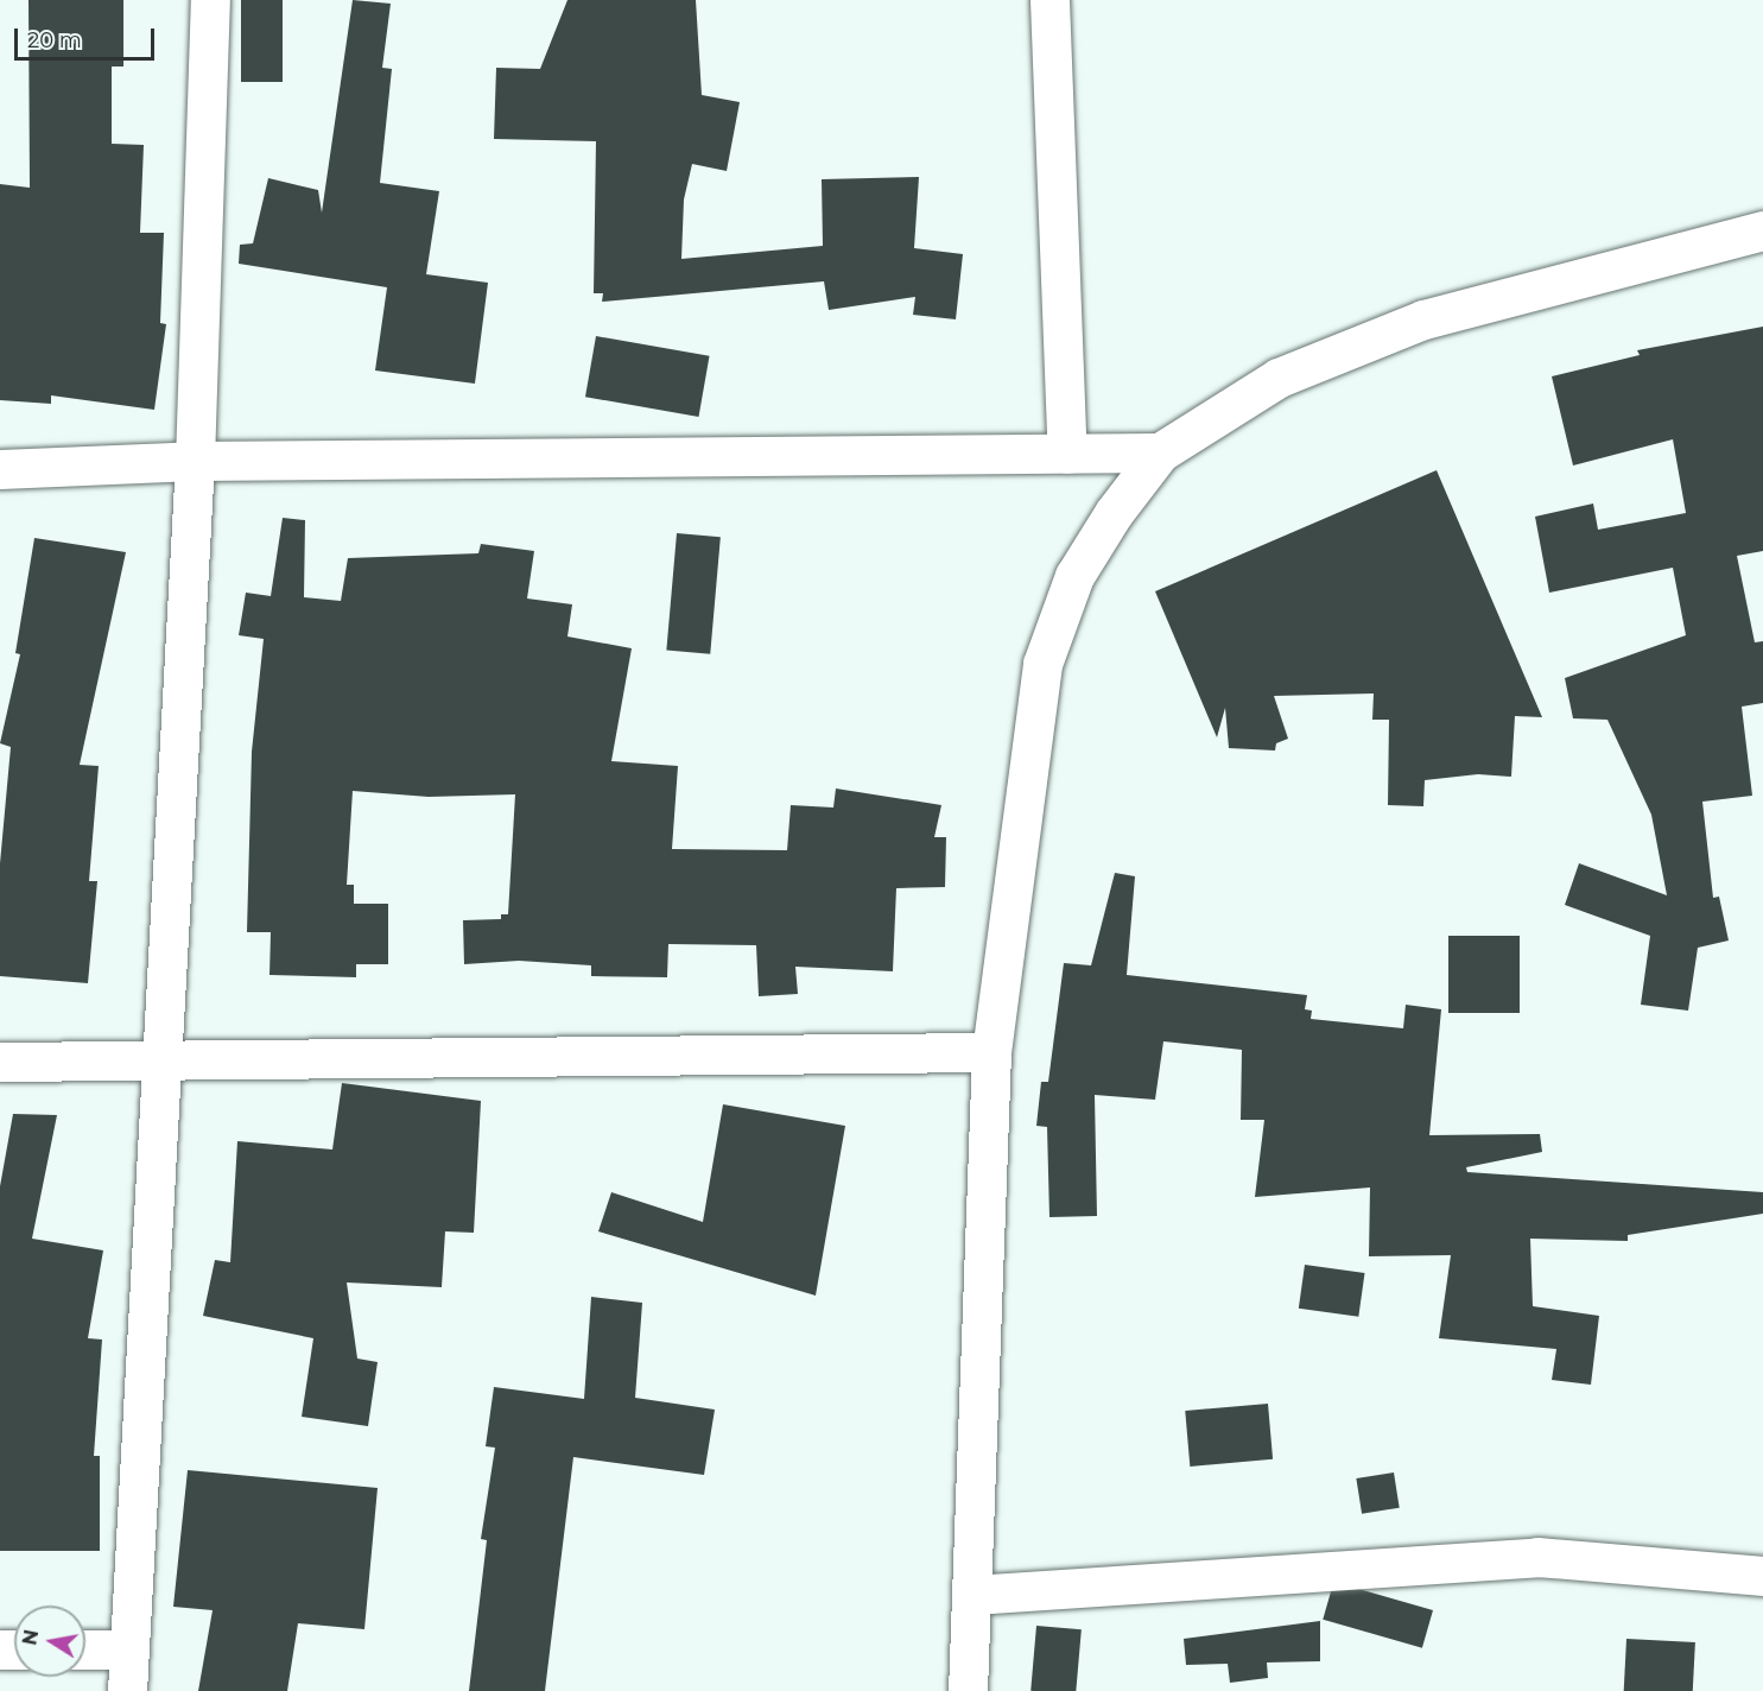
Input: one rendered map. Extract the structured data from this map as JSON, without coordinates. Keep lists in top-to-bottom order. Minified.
{"scale_bar":"20 m","north":"left"}
